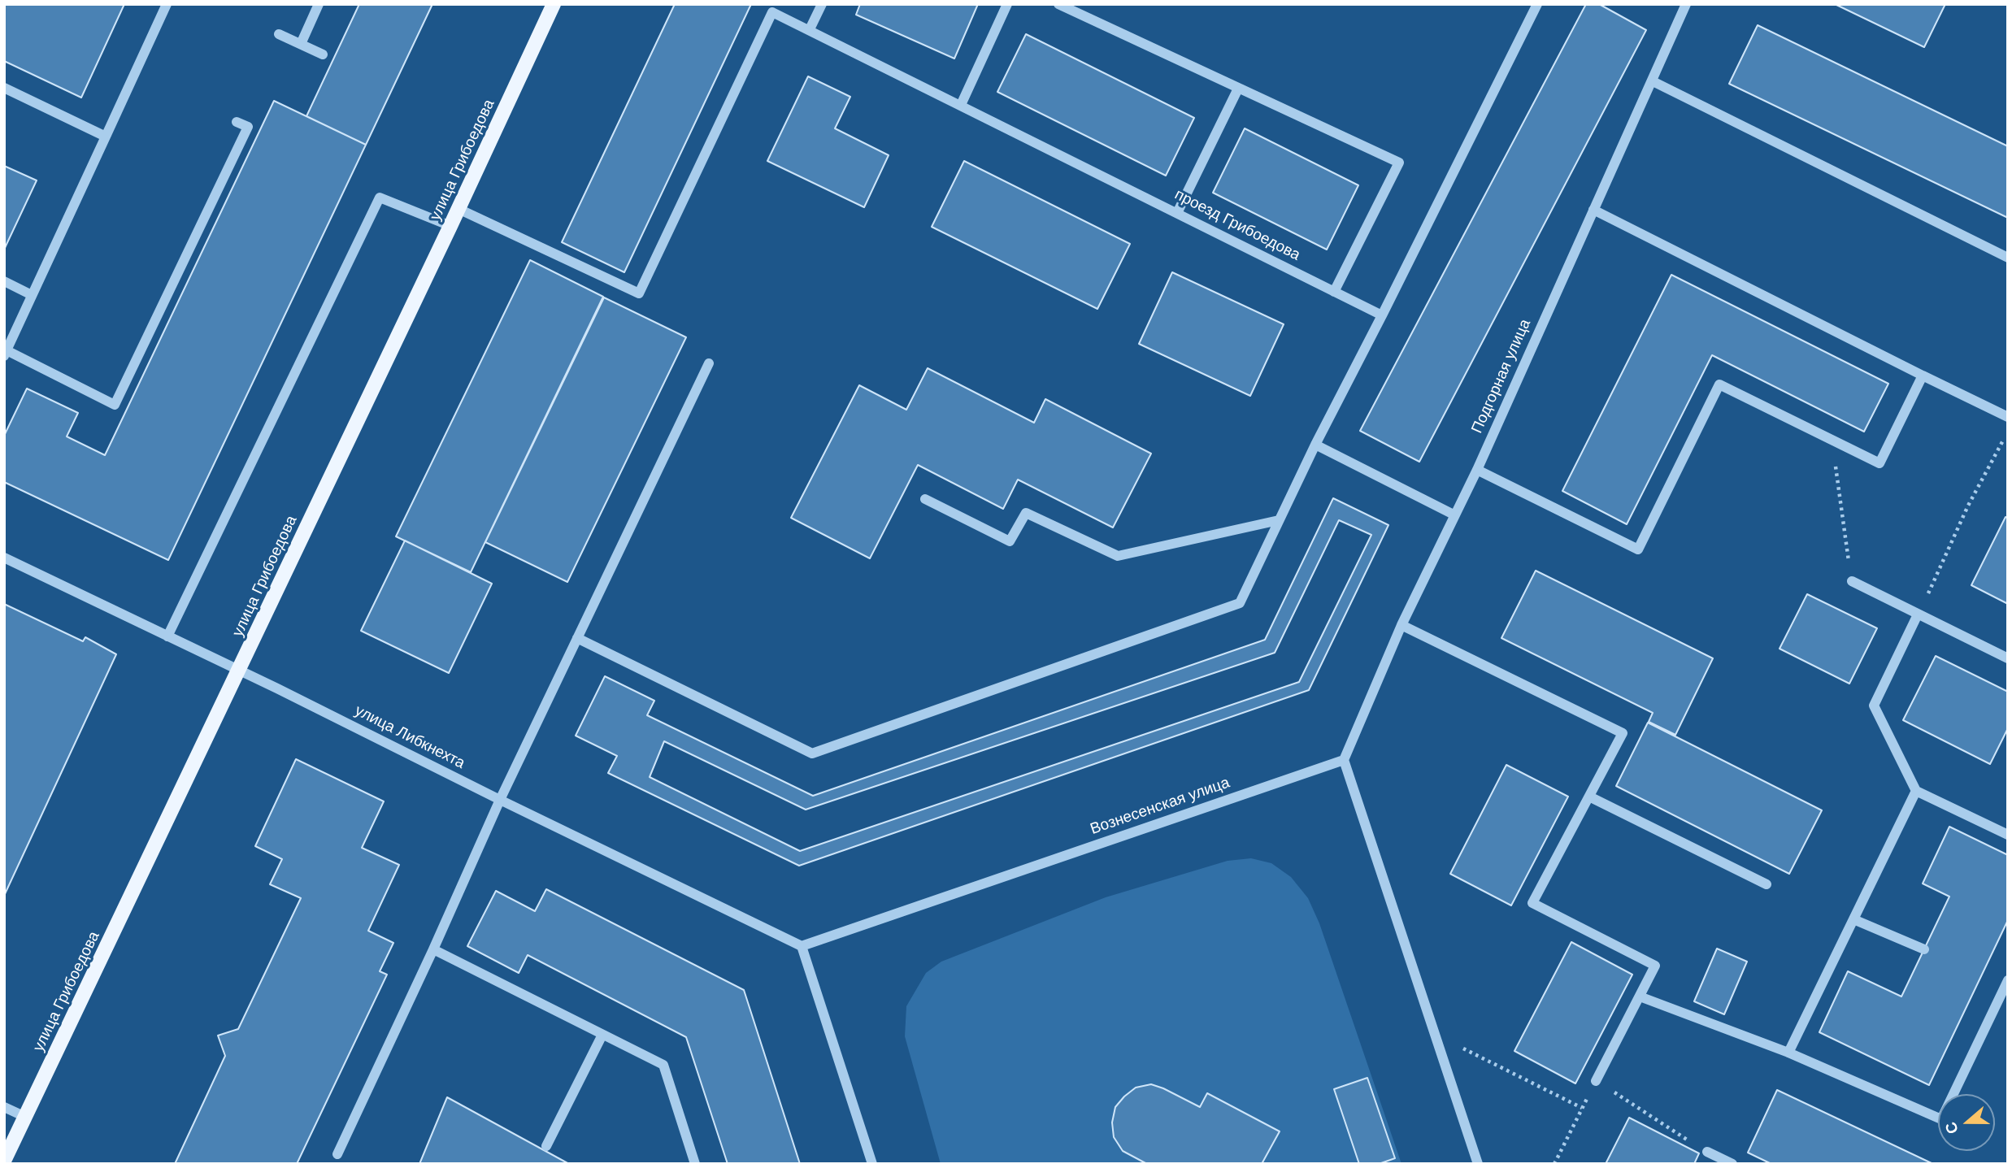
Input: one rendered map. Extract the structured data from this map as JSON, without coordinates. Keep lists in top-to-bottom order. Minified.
{"streets":{"main road":["улица Грибоедова"],"street":["проезд Грибоедова","Подгорная улица","улица Либкнехта","Вознесенская улица"]},"crossings":[["улица Грибоедова","проезд Грибоедова"],["улица Грибоедова","улица Либкнехта"],["Подгорная улица","Вознесенская улица"],["улица Либкнехта","Вознесенская улица"]],"north":"left"}
